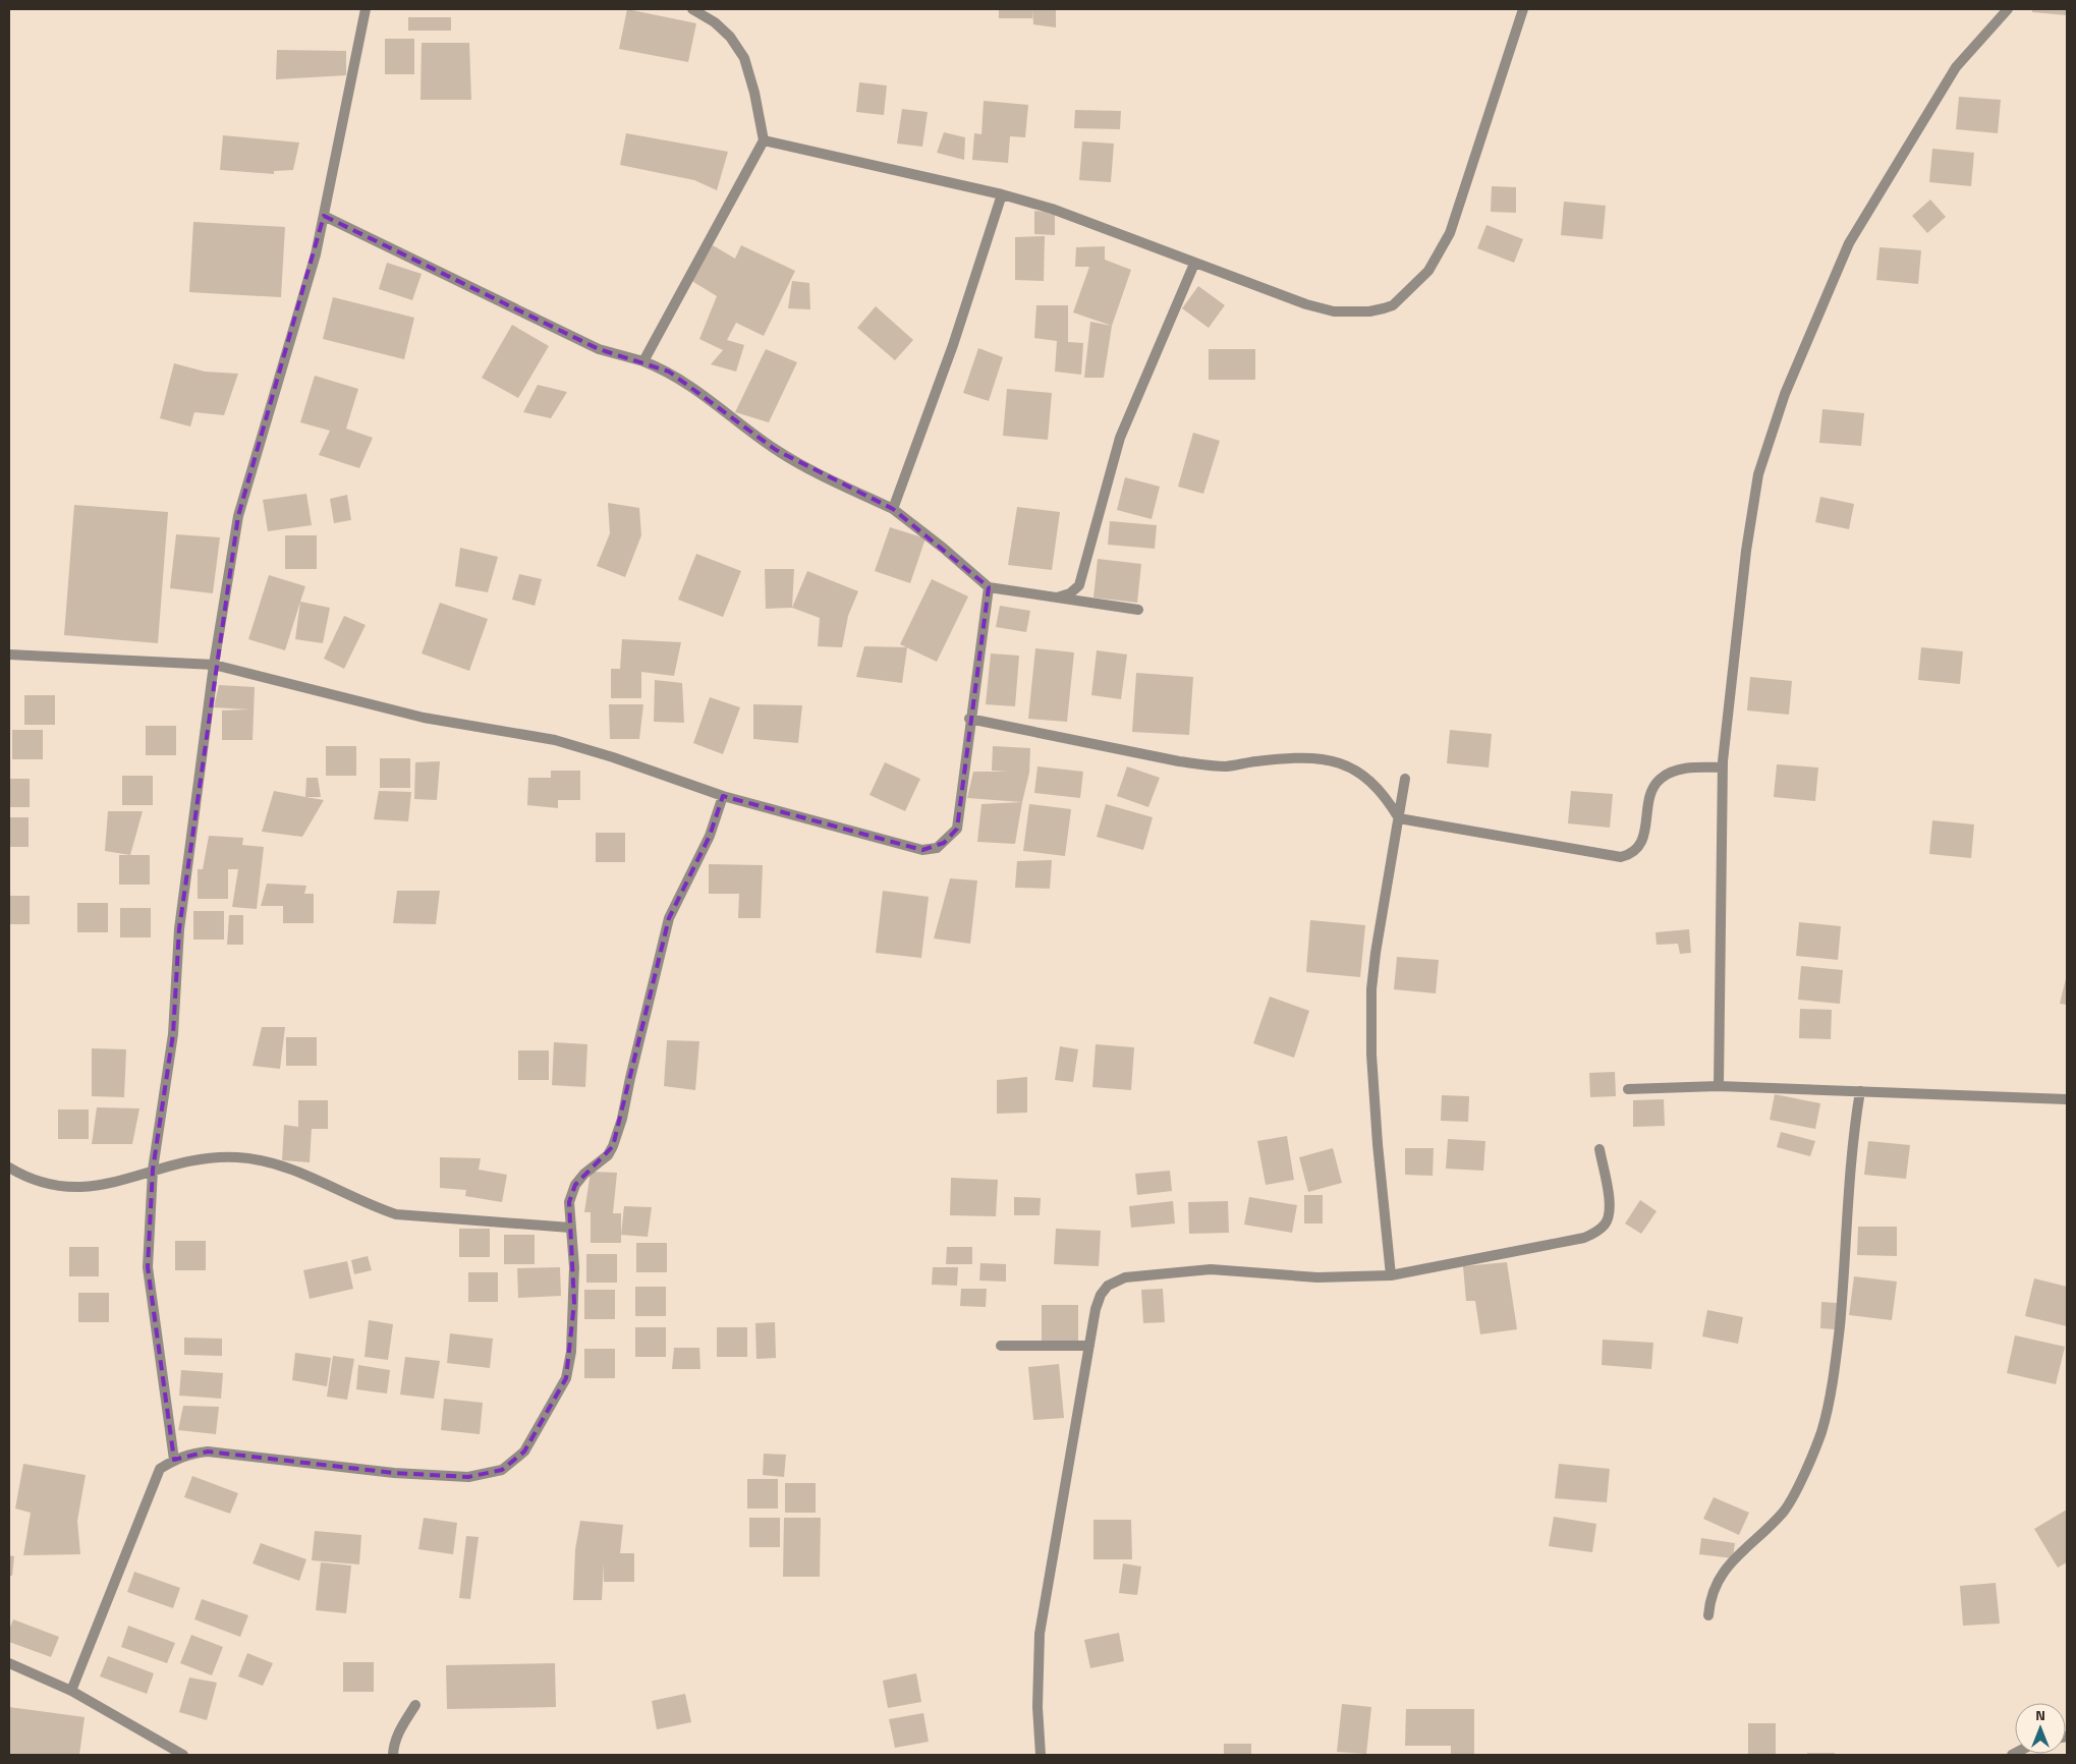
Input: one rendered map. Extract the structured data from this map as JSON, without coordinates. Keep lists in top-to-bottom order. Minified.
{"north":"top"}
